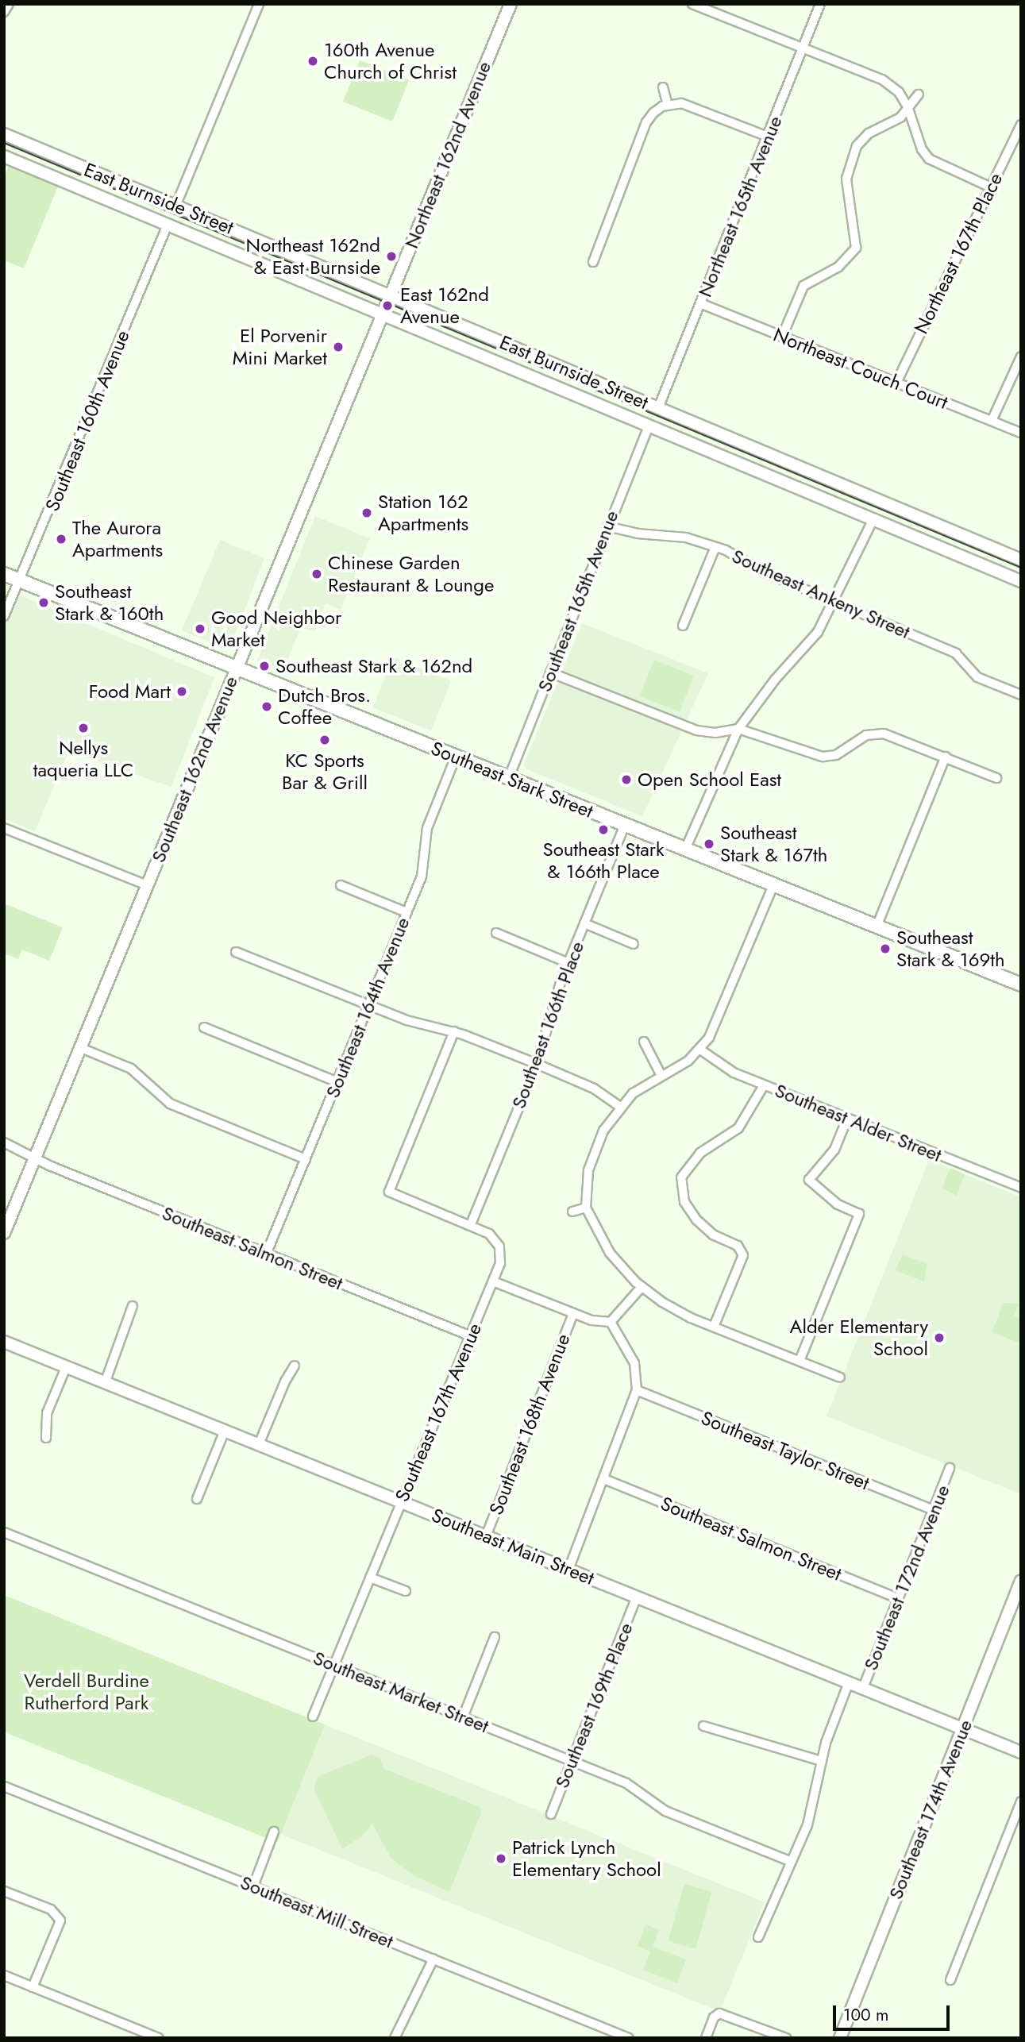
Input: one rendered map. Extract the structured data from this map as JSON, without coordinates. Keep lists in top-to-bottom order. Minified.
{"streets":{"main road":["Southeast Stark Street"],"street":["Northeast 162nd Avenue","East Burnside Street","Northeast 165th Avenue","Northeast 167th Place","Northeast Couch Court","Southeast 160th Avenue","Southeast Ankeny Street","Southeast 165th Avenue","Southeast 162nd Avenue","Southeast 164th Avenue","Southeast 166th Place","Southeast Alder Street","Southeast Salmon Street","Southeast 167th Avenue","Southeast 168th Avenue","Southeast Taylor Street","Southeast Main Street","Southeast 172nd Avenue","Southeast Market Street","Southeast 169th Place","Southeast 174th Avenue","Southeast Mill Street"]},"crossings":[["Northeast 162nd Avenue","East Burnside Street"],["Northeast 162nd Avenue","Southeast 162nd Avenue"],["East Burnside Street","Northeast 165th Avenue"],["East Burnside Street","Southeast 160th Avenue"],["East Burnside Street","Southeast 165th Avenue"],["East Burnside Street","Southeast 162nd Avenue"],["Northeast 165th Avenue","Northeast Couch Court"],["Northeast 167th Place","Northeast Couch Court"],["Southeast 160th Avenue","Southeast Stark Street"],["Southeast Ankeny Street","Southeast 165th Avenue"],["Southeast 165th Avenue","Southeast Stark Street"],["Southeast 162nd Avenue","Southeast Stark Street"],["Southeast 162nd Avenue","Southeast Salmon Street"],["Southeast Stark Street","Southeast 164th Avenue"],["Southeast Stark Street","Southeast 166th Place"],["Southeast 164th Avenue","Southeast Salmon Street"],["Southeast 166th Place","Southeast 167th Avenue"],["Southeast Salmon Street","Southeast 167th Avenue"],["Southeast Salmon Street","Southeast 172nd Avenue"],["Southeast 167th Avenue","Southeast Main Street"],["Southeast 167th Avenue","Southeast Market Street"],["Southeast 168th Avenue","Southeast Main Street"],["Southeast Taylor Street","Southeast 172nd Avenue"],["Southeast Main Street","Southeast 172nd Avenue"],["Southeast Main Street","Southeast 169th Place"],["Southeast Main Street","Southeast 174th Avenue"],["Southeast 172nd Avenue","Southeast Market Street"],["Southeast Market Street","Southeast 169th Place"]],"parks":["Verdell Burdine Rutherford Park"],"places":["160th Avenue Church of Christ","Northeast 162nd & East Burnside","East 162nd Avenue","El Porvenir Mini Market","Station 162 Apartments","The Aurora Apartments","Chinese Garden Restaurant & Lounge","Southeast Stark & 160th","Good Neighbor Market","Southeast Stark & 162nd","Food Mart","Dutch Bros. Coffee","Nellys taqueria LLC","KC Sports Bar & Grill","Open School East","Southeast Stark & 166th Place","Southeast Stark & 167th","Southeast Stark & 169th","Alder Elementary School","Patrick Lynch Elementary School"],"scale_bar":"100 m"}
